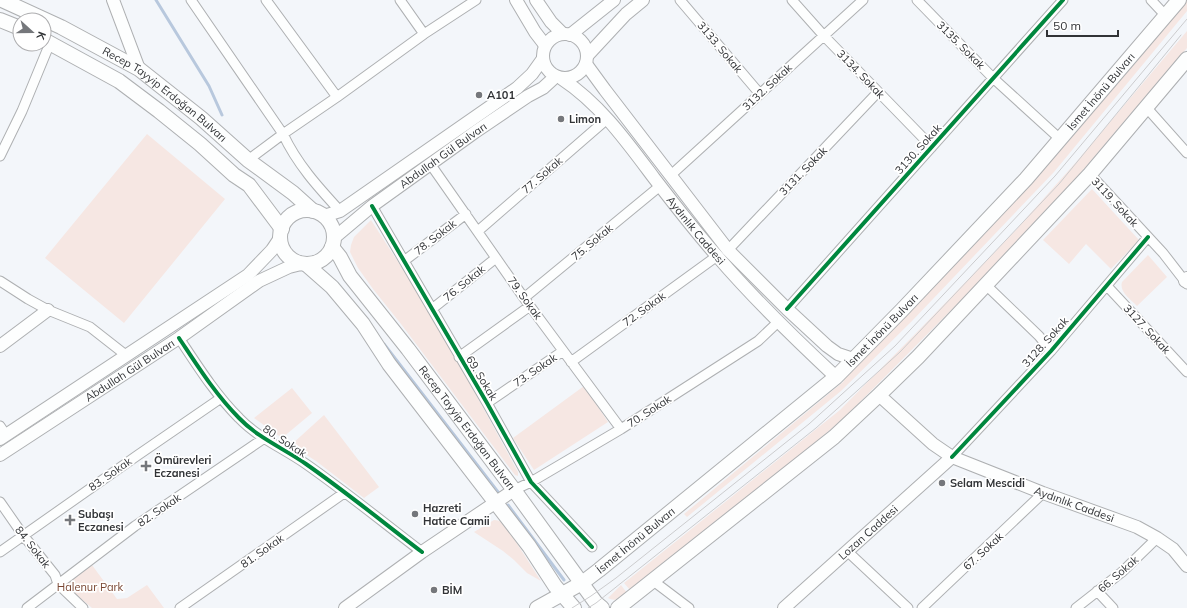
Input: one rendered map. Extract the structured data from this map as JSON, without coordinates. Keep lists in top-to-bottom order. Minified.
{"streets":{"main road":["İsmet İnönü Bulvarı","Recep Tayyip Erdoğan Bulvarı","Abdullah Gül Bulvarı","Aydınlık Caddesi","Lozan Caddesi"],"street":["3135. Sokak","3133. Sokak","3134. Sokak","3132. Sokak","3130. Sokak","3131. Sokak","77. Sokak","3119. Sokak","78. Sokak","75. Sokak","76. Sokak","79. Sokak","72. Sokak","3127. Sokak","3128. Sokak","73. Sokak","69. Sokak","70. Sokak","80. Sokak","83. Sokak","82. Sokak","84. Sokak","81. Sokak","67. Sokak","66. Sokak"]},"crossings":[["3135. Sokak","İsmet İnönü Bulvarı"],["3135. Sokak","3130. Sokak"],["3133. Sokak","3132. Sokak"],["3134. Sokak","3132. Sokak"],["3134. Sokak","3130. Sokak"],["3134. Sokak","3131. Sokak"],["3132. Sokak","Aydınlık Caddesi"],["İsmet İnönü Bulvarı","Recep Tayyip Erdoğan Bulvarı"],["İsmet İnönü Bulvarı","Aydınlık Caddesi"],["Recep Tayyip Erdoğan Bulvarı","Abdullah Gül Bulvarı"],["Recep Tayyip Erdoğan Bulvarı","70. Sokak"],["3130. Sokak","Aydınlık Caddesi"],["Abdullah Gül Bulvarı","Aydınlık Caddesi"],["Abdullah Gül Bulvarı","79. Sokak"],["Abdullah Gül Bulvarı","69. Sokak"],["Abdullah Gül Bulvarı","80. Sokak"],["3131. Sokak","Aydınlık Caddesi"],["77. Sokak","Aydınlık Caddesi"],["77. Sokak","79. Sokak"],["3119. Sokak","3128. Sokak"],["Aydınlık Caddesi","75. Sokak"],["Aydınlık Caddesi","72. Sokak"],["Aydınlık Caddesi","3128. Sokak"],["Aydınlık Caddesi","70. Sokak"],["Aydınlık Caddesi","Lozan Caddesi"],["Aydınlık Caddesi","67. Sokak"],["Aydınlık Caddesi","66. Sokak"],["78. Sokak","79. Sokak"],["78. Sokak","69. Sokak"],["75. Sokak","79. Sokak"],["76. Sokak","79. Sokak"],["76. Sokak","69. Sokak"],["79. Sokak","72. Sokak"],["79. Sokak","73. Sokak"],["79. Sokak","70. Sokak"],["3127. Sokak","3128. Sokak"],["3128. Sokak","Lozan Caddesi"],["73. Sokak","69. Sokak"],["69. Sokak","70. Sokak"],["80. Sokak","83. Sokak"],["80. Sokak","82. Sokak"],["80. Sokak","81. Sokak"],["83. Sokak","84. Sokak"],["82. Sokak","84. Sokak"]],"parks":["Halenur Park"],"places":{"other":["A101","Limon","Selam Mescidi","Hazreti Hatice Camii","BİM"],"health":["Ömürevleri Eczanesi","Subaşı Eczanesi"]},"scale_bar":"50 m","north":"right"}
